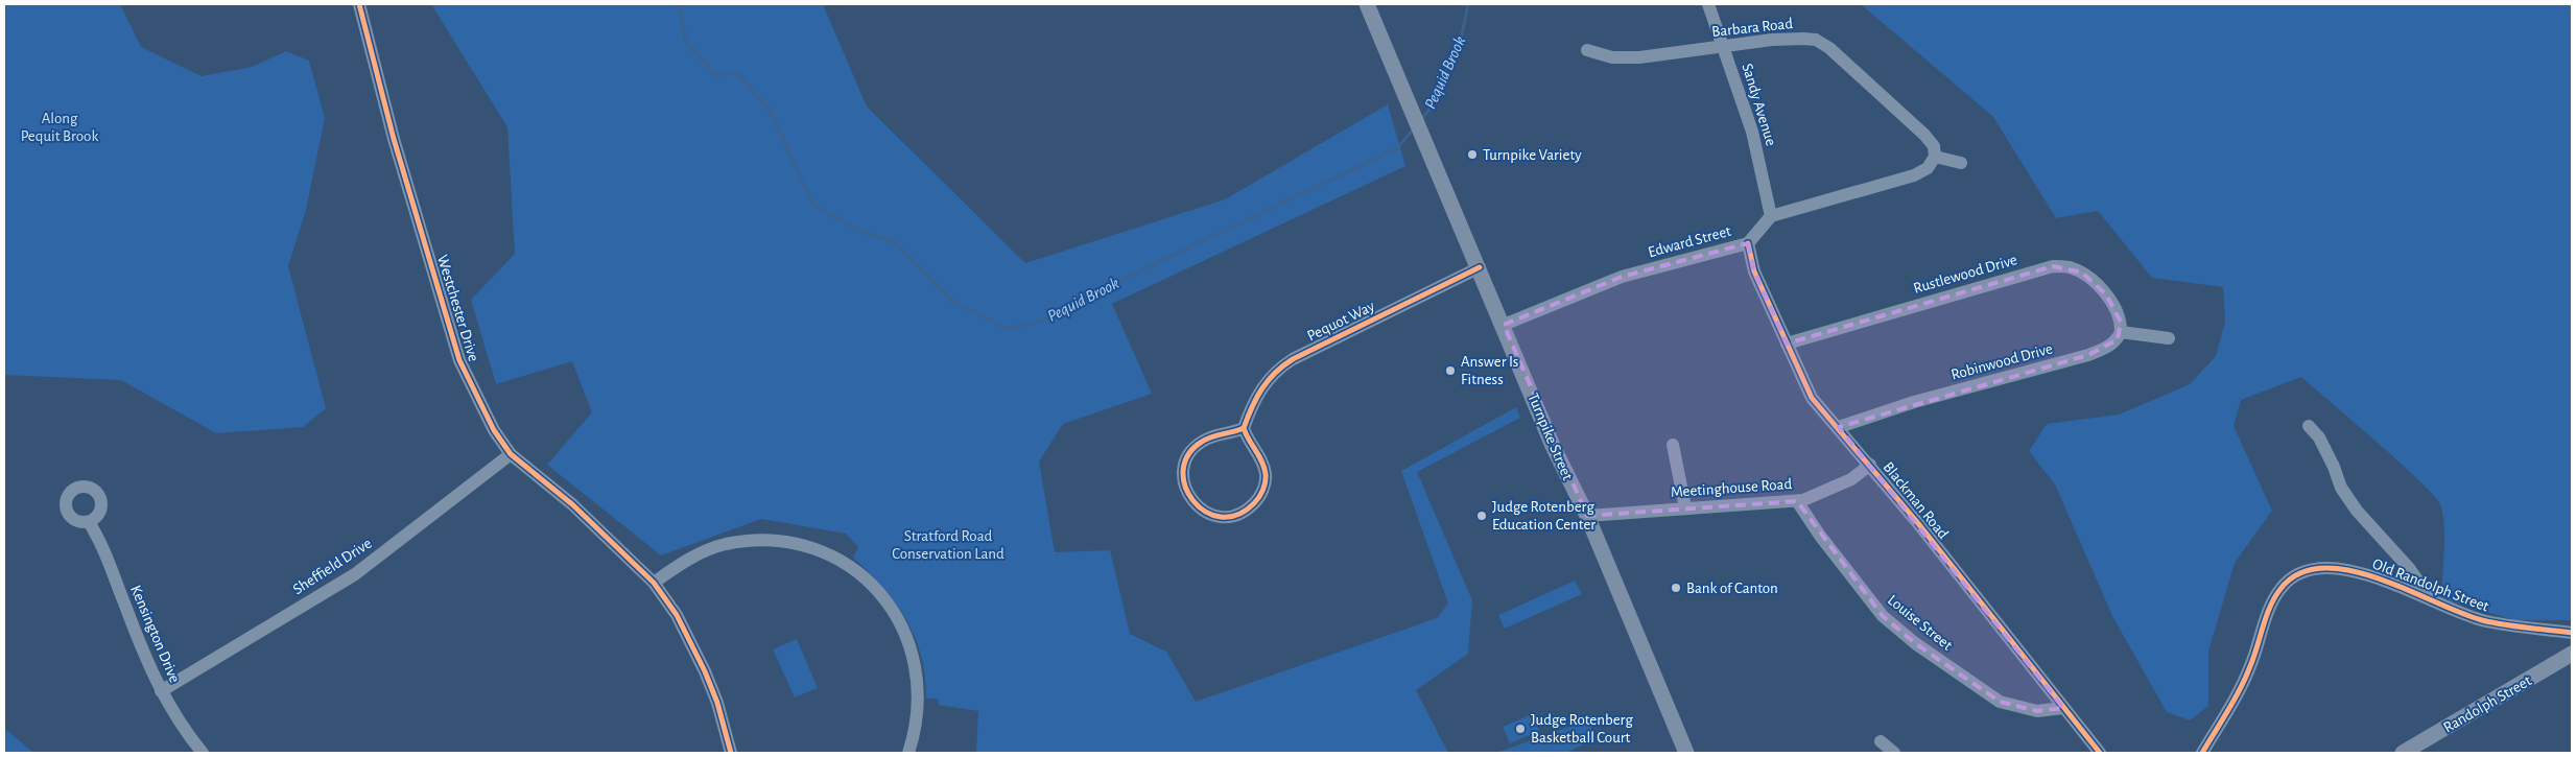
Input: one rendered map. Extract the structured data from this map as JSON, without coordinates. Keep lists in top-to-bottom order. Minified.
{"streets":{"main road":["Turnpike Street","Randolph Street"],"street":["Barbara Road","Sandy Avenue","Edward Street","Rustlewood Drive","Westchester Drive","Pequot Way","Robinwood Drive","Meetinghouse Road","Blackman Road","Sheffield Drive","Old Randolph Street","Louise Street","Kensington Drive"]},"crossings":[["Barbara Road","Sandy Avenue"],["Sandy Avenue","Edward Street"],["Edward Street","Turnpike Street"],["Edward Street","Blackman Road"],["Rustlewood Drive","Robinwood Drive"],["Rustlewood Drive","Blackman Road"],["Westchester Drive","Sheffield Drive"],["Pequot Way","Turnpike Street"],["Robinwood Drive","Blackman Road"],["Turnpike Street","Meetinghouse Road"],["Meetinghouse Road","Blackman Road"],["Meetinghouse Road","Louise Street"],["Blackman Road","Louise Street"],["Sheffield Drive","Kensington Drive"]],"water":["Pequid Brook"],"parks":["Along Pequit Brook","Stratford Road Conservation Land"],"places":["Turnpike Variety","Answer Is Fitness","Judge Rotenberg Education Center","Bank of Canton","Judge Rotenberg Basketball Court"]}
